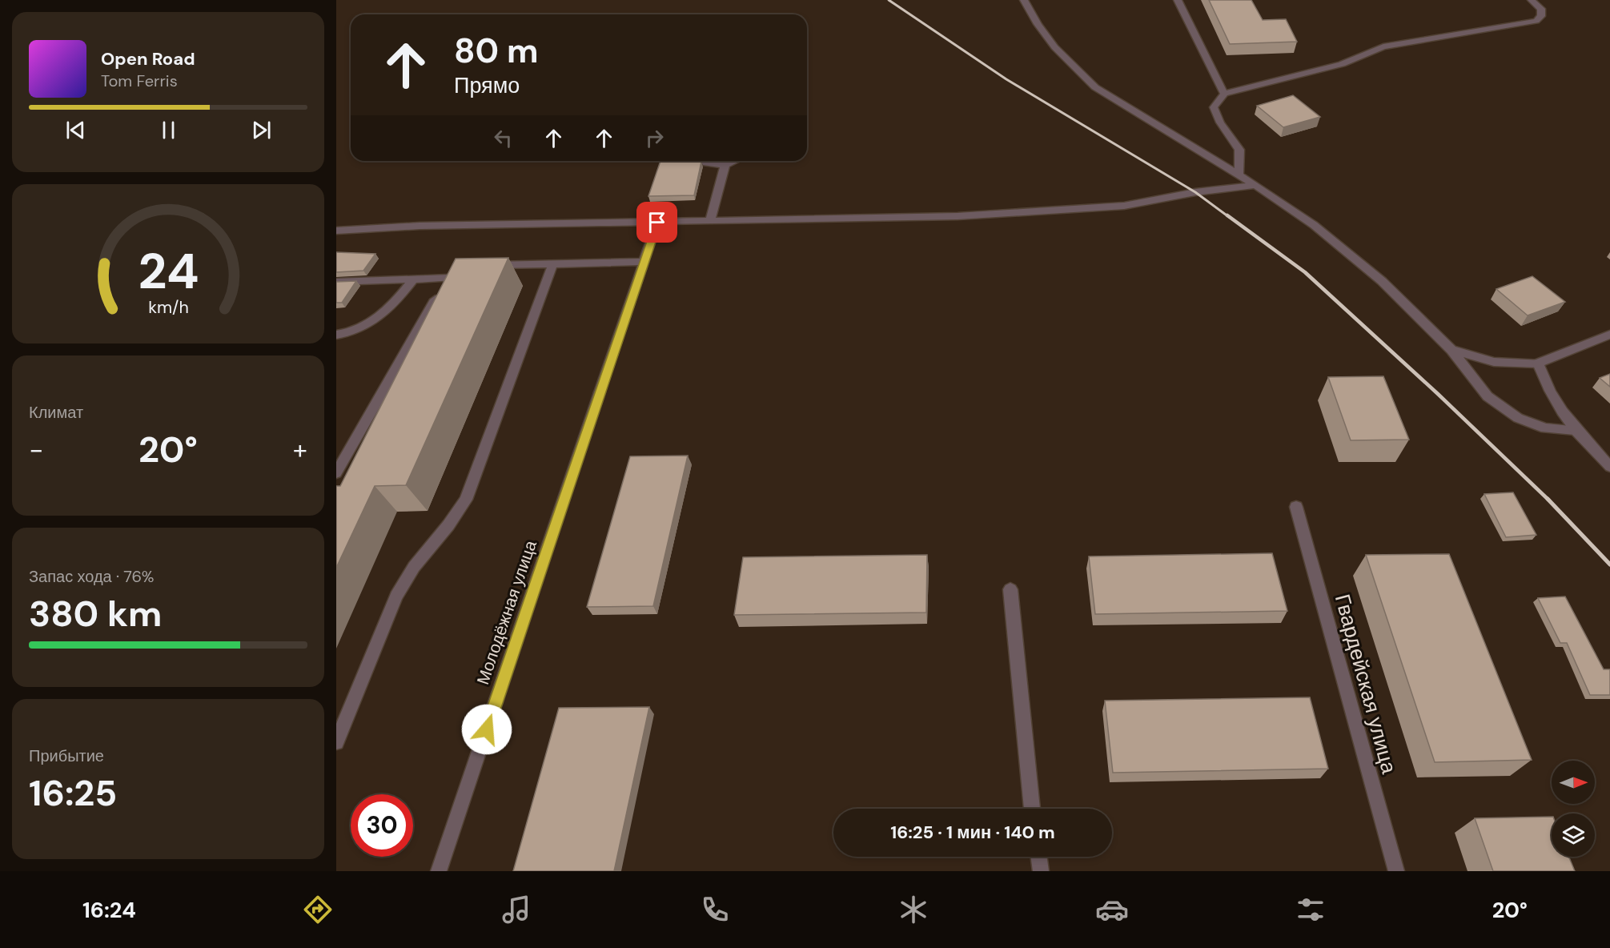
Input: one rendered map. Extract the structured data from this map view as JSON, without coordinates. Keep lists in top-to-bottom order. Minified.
{"streets":{"street":["Молодёжная улица","Гвардейская улица"]},"north":"right","page":{"turn":["80 m","Прямо"],"song":["Open Road","Tom Ferris"],"tile":["Климат",["Запас хода · 76%","380 km"],["Прибытие","16:25"]],"heat":["−","20°","+"],"limit":"30","trip":"16:25 · 1 мин · 140 m","tabs":["16:24","20°"],"gauge":["24","km/h"]}}
